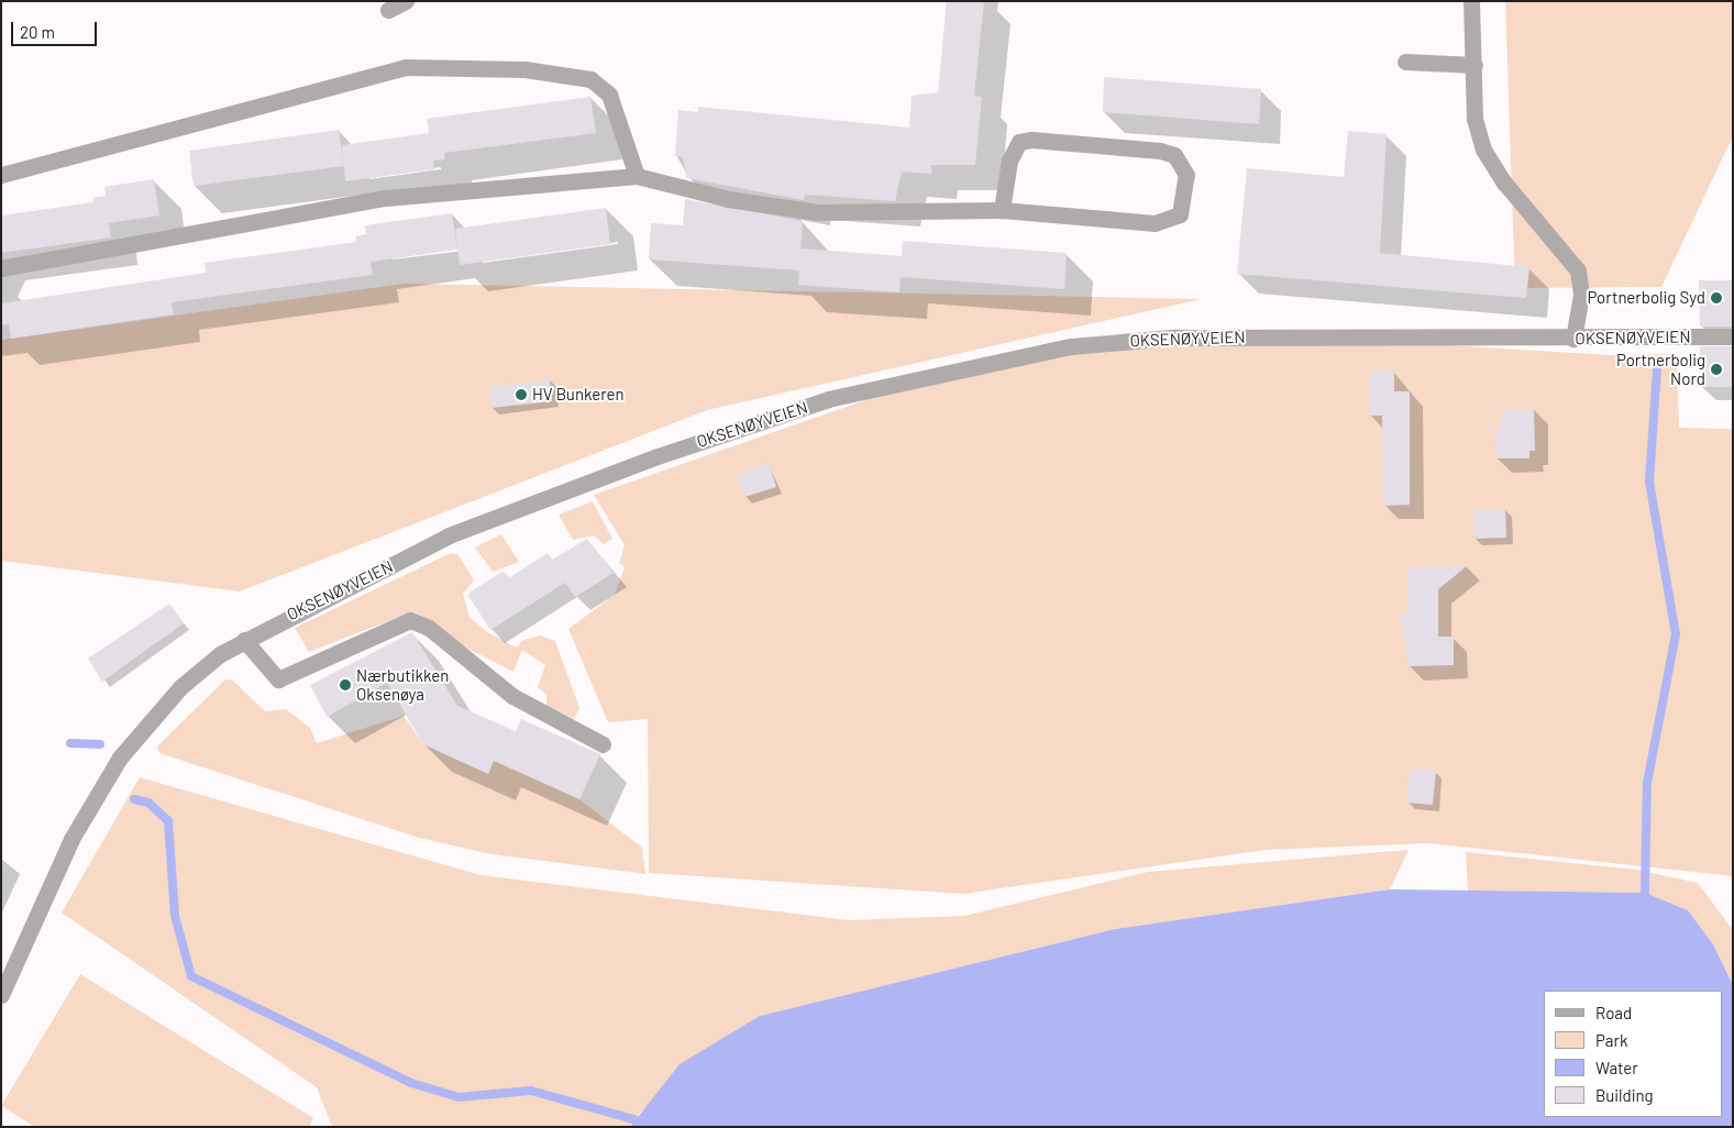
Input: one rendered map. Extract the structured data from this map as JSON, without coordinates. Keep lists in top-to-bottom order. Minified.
{"streets":{"street":["OKSENØYVEIEN"]},"places":["Portnerbolig Syd","Portnerbolig Nord","HV Bunkeren","Nærbutikken Oksenøya"],"legend":["Road","Park","Water","Building"],"scale_bar":"20 m"}
